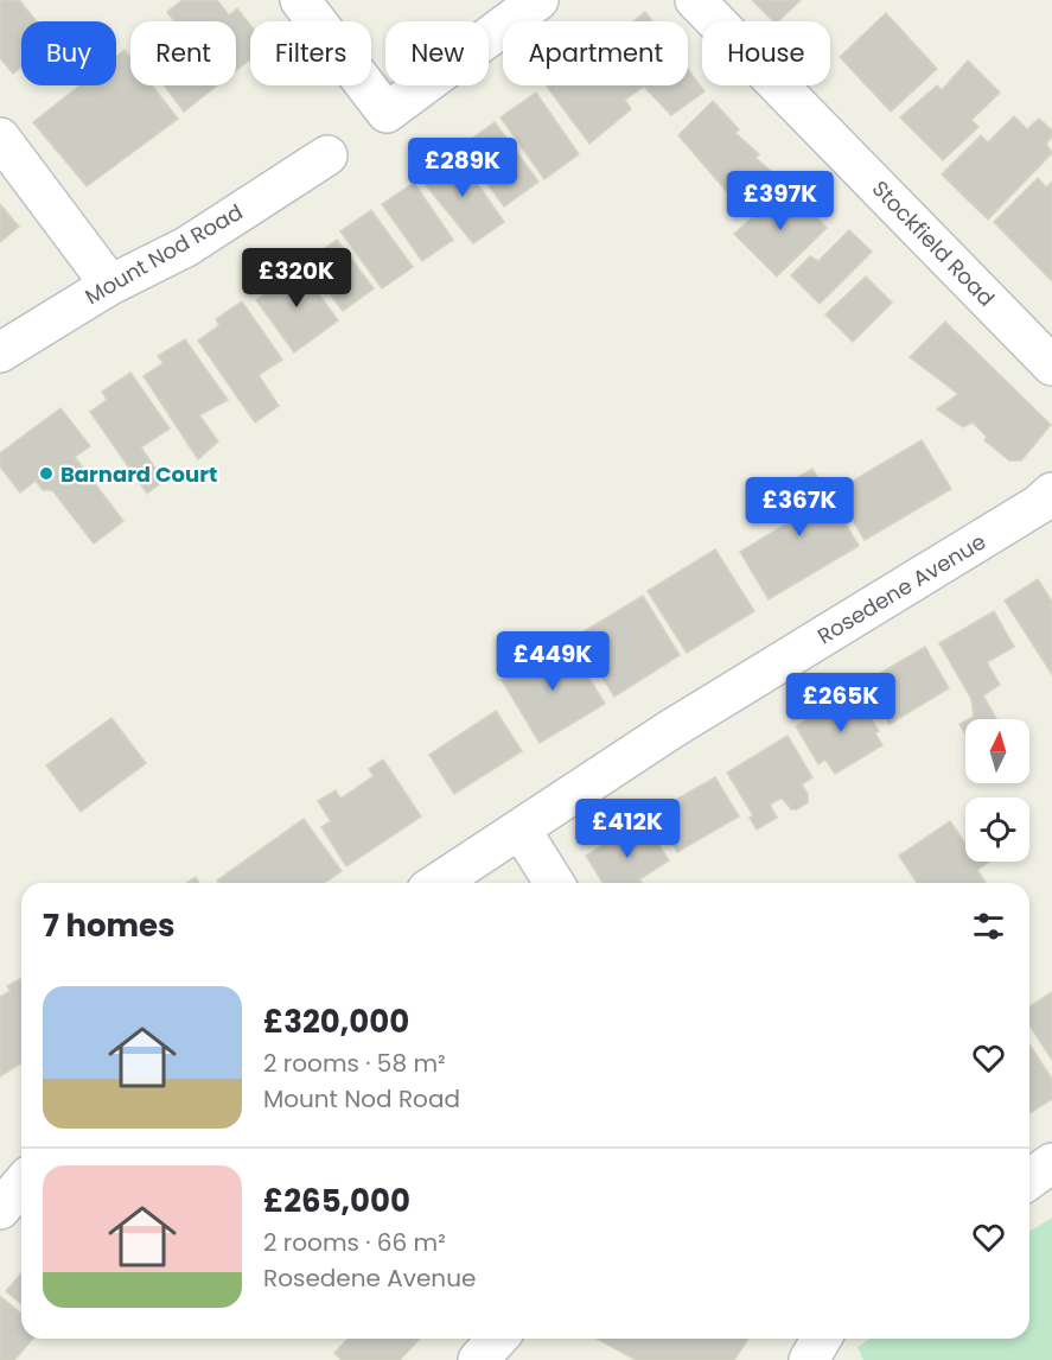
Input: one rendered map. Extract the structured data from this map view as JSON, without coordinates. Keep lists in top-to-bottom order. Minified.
{"streets":{"street":["Stockfield Road","Mount Nod Road","Rosedene Avenue"]},"places":["Barnard Court"],"north":"top","page":{"chip":["Buy","Rent","Filters","New","Apartment","House"],"price":["£289K","£397K","£320K","£367K","£449K","£265K","£412K"],"heading":"7 homes","list":[{"name":"£320,000","note":"2 rooms · 58 m² · Mount Nod Road"},{"name":"£265,000","note":"2 rooms · 66 m² · Rosedene Avenue"}]}}
